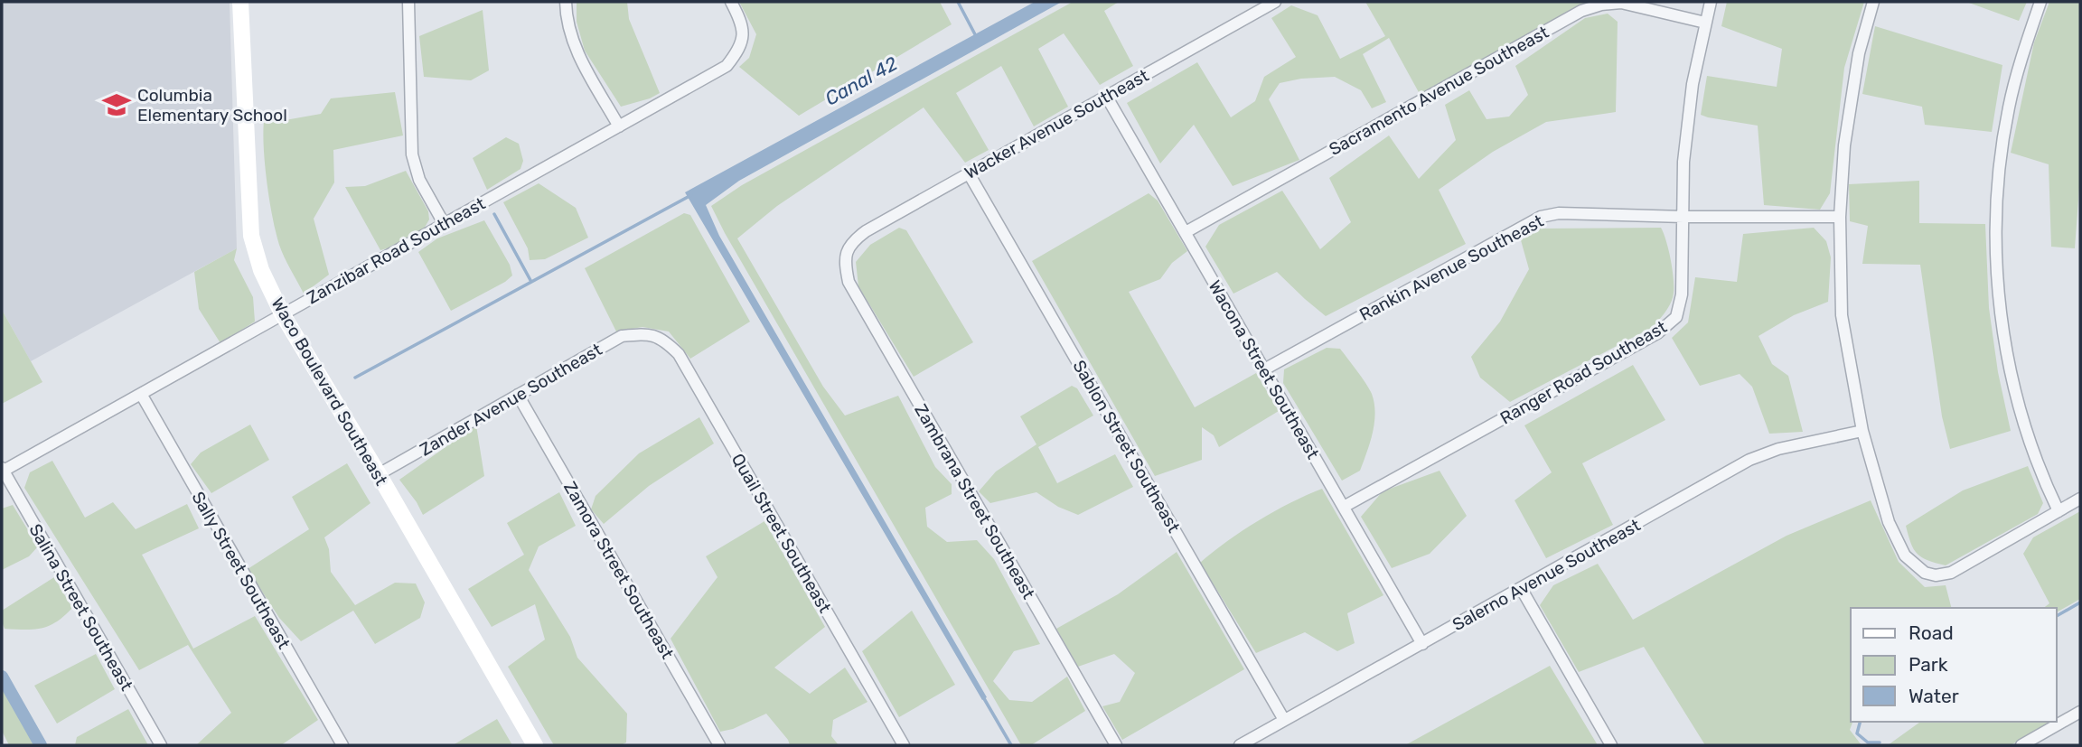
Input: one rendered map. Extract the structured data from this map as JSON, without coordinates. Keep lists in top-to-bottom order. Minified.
{"streets":{"street":["Sacramento Avenue Southeast","Wacker Avenue Southeast","Zanzibar Road Southeast","Rankin Avenue Southeast","Wacona Street Southeast","Ranger Road Southeast","Waco Boulevard Southeast","Zander Avenue Southeast","Sablon Street Southeast","Zambrana Street Southeast","Quail Street Southeast","Sally Street Southeast","Zamora Street Southeast","Salerno Avenue Southeast","Salina Street Southeast"]},"crossings":[["Sacramento Avenue Southeast","Wacona Street Southeast"],["Sacramento Avenue Southeast","Ranger Road Southeast"],["Wacker Avenue Southeast","Wacona Street Southeast"],["Wacker Avenue Southeast","Sablon Street Southeast"],["Wacker Avenue Southeast","Zambrana Street Southeast"],["Zanzibar Road Southeast","Waco Boulevard Southeast"],["Zanzibar Road Southeast","Sally Street Southeast"],["Zanzibar Road Southeast","Salina Street Southeast"],["Rankin Avenue Southeast","Wacona Street Southeast"],["Rankin Avenue Southeast","Ranger Road Southeast"],["Wacona Street Southeast","Ranger Road Southeast"],["Wacona Street Southeast","Salerno Avenue Southeast"],["Waco Boulevard Southeast","Zander Avenue Southeast"],["Zander Avenue Southeast","Quail Street Southeast"],["Zander Avenue Southeast","Zamora Street Southeast"],["Sablon Street Southeast","Salerno Avenue Southeast"]],"water":["Canal 42"],"places":{"school or university":["Columbia Elementary School"]},"legend":["Road","Park","Water"]}
